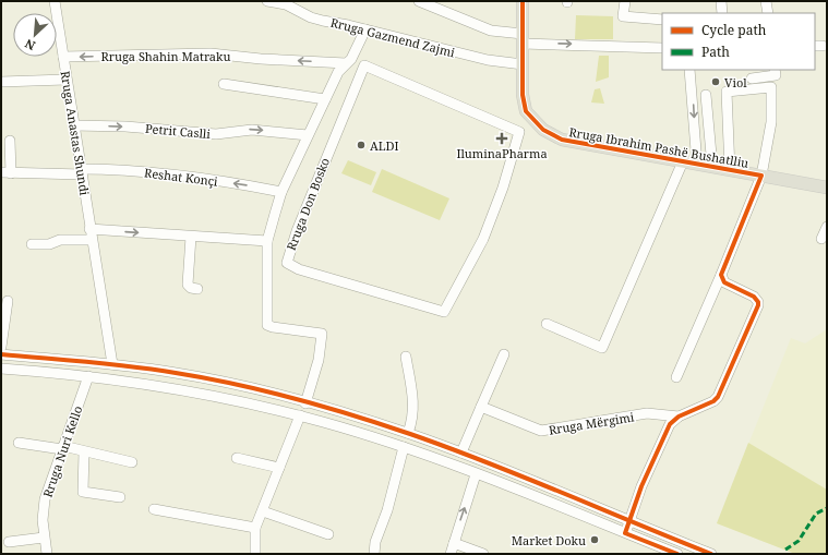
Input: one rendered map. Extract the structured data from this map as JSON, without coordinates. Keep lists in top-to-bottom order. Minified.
{"streets":{"main road":["Rruga Ibrahim Pashë Bushatlliu"],"street":["Rruga Gazmend Zajmi","Rruga Shahin Matraku","Petrit Caslli","Rruga Anastas Shundi","Reshat Konçi","Rruga Don Bosko","Rruga Mërgimi","Rruga Nuri Kello"]},"crossings":[["Rruga Shahin Matraku","Rruga Anastas Shundi"],["Petrit Caslli","Rruga Anastas Shundi"],["Rruga Anastas Shundi","Reshat Konçi"]],"places":{"other":["Viol","ALDI","Market Doku"],"health":["IluminaPharma"]},"legend":["Cycle path","Path"],"north":"bottom left"}
